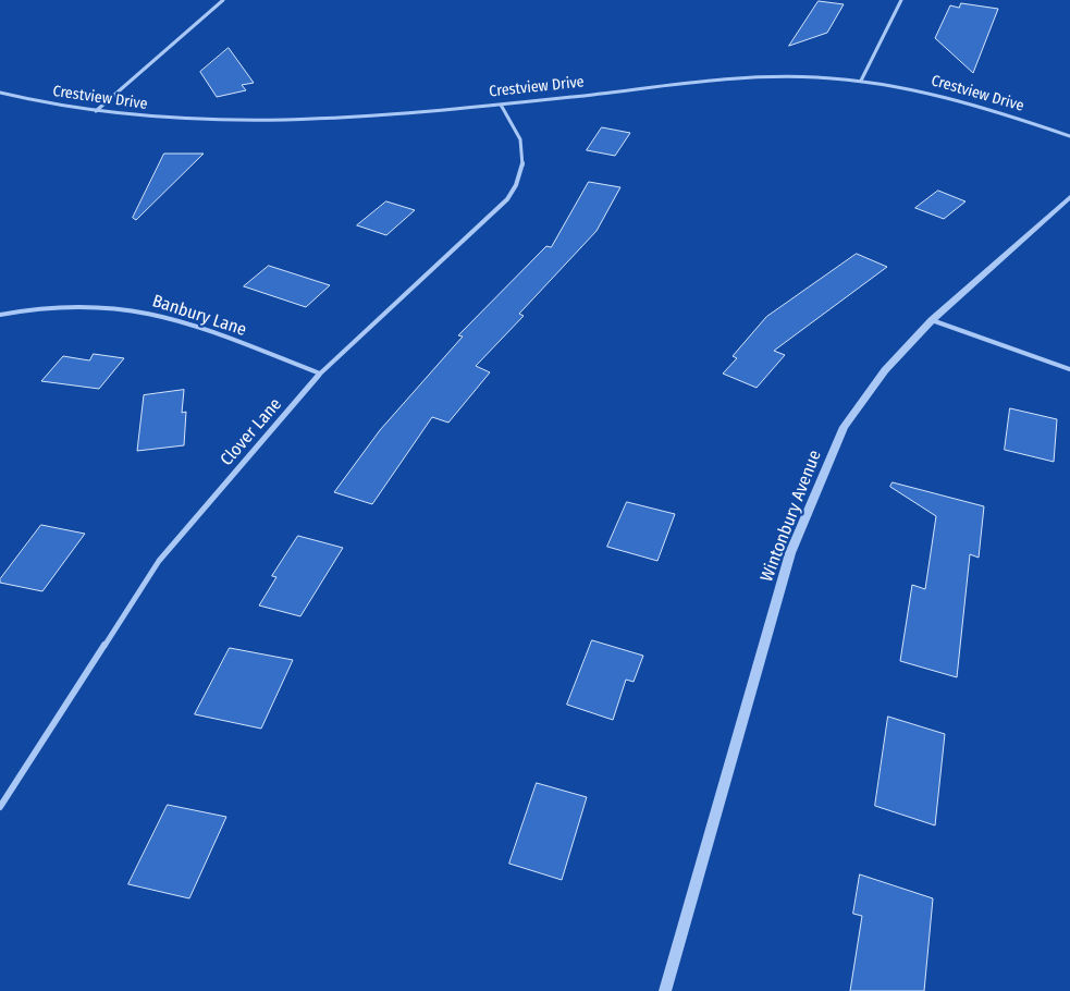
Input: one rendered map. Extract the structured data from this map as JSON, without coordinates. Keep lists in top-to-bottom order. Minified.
{"streets":{"street":["Crestview Drive","Banbury Lane","Clover Lane","Wintonbury Avenue"]},"crossings":[["Crestview Drive","Clover Lane"],["Banbury Lane","Clover Lane"]]}
